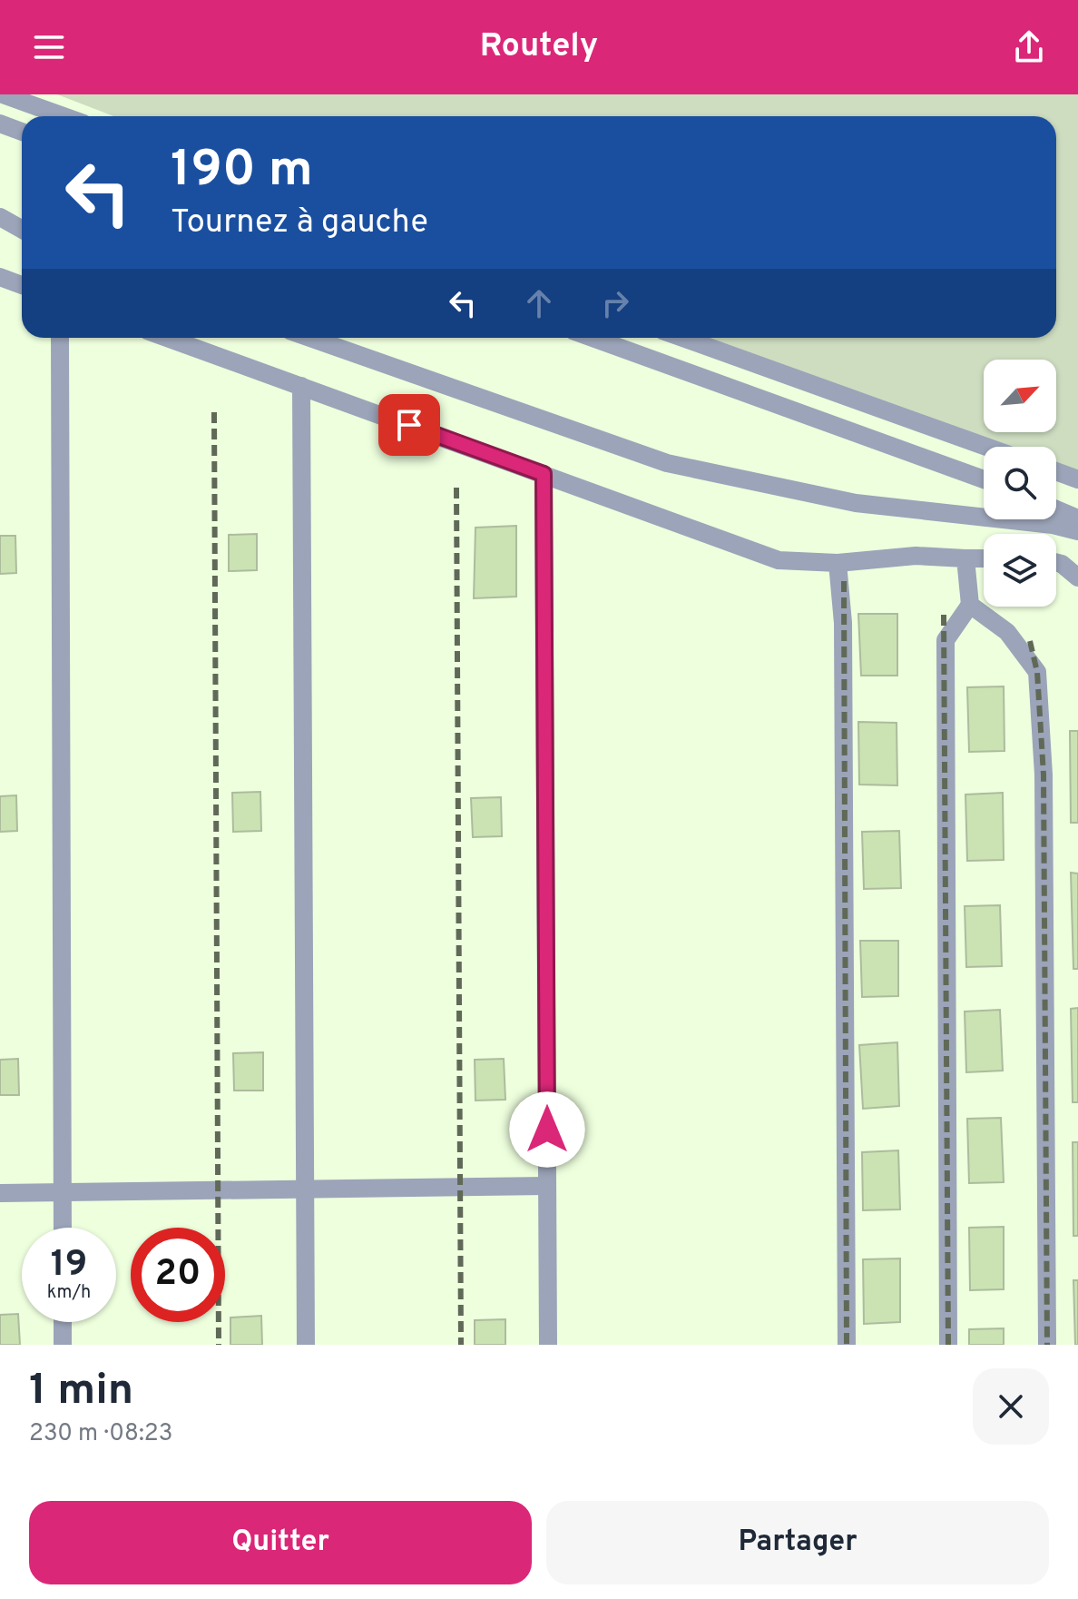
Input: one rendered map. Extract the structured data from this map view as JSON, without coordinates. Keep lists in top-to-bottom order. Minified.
{"north":"top right","page":{"header":"Routely","turn":["190 m","Tournez à gauche"],"speed":"19 km/h","limit":"20","heading":["1 min","230 m · 08:23"],"buttons":["Quitter","Partager"]}}
